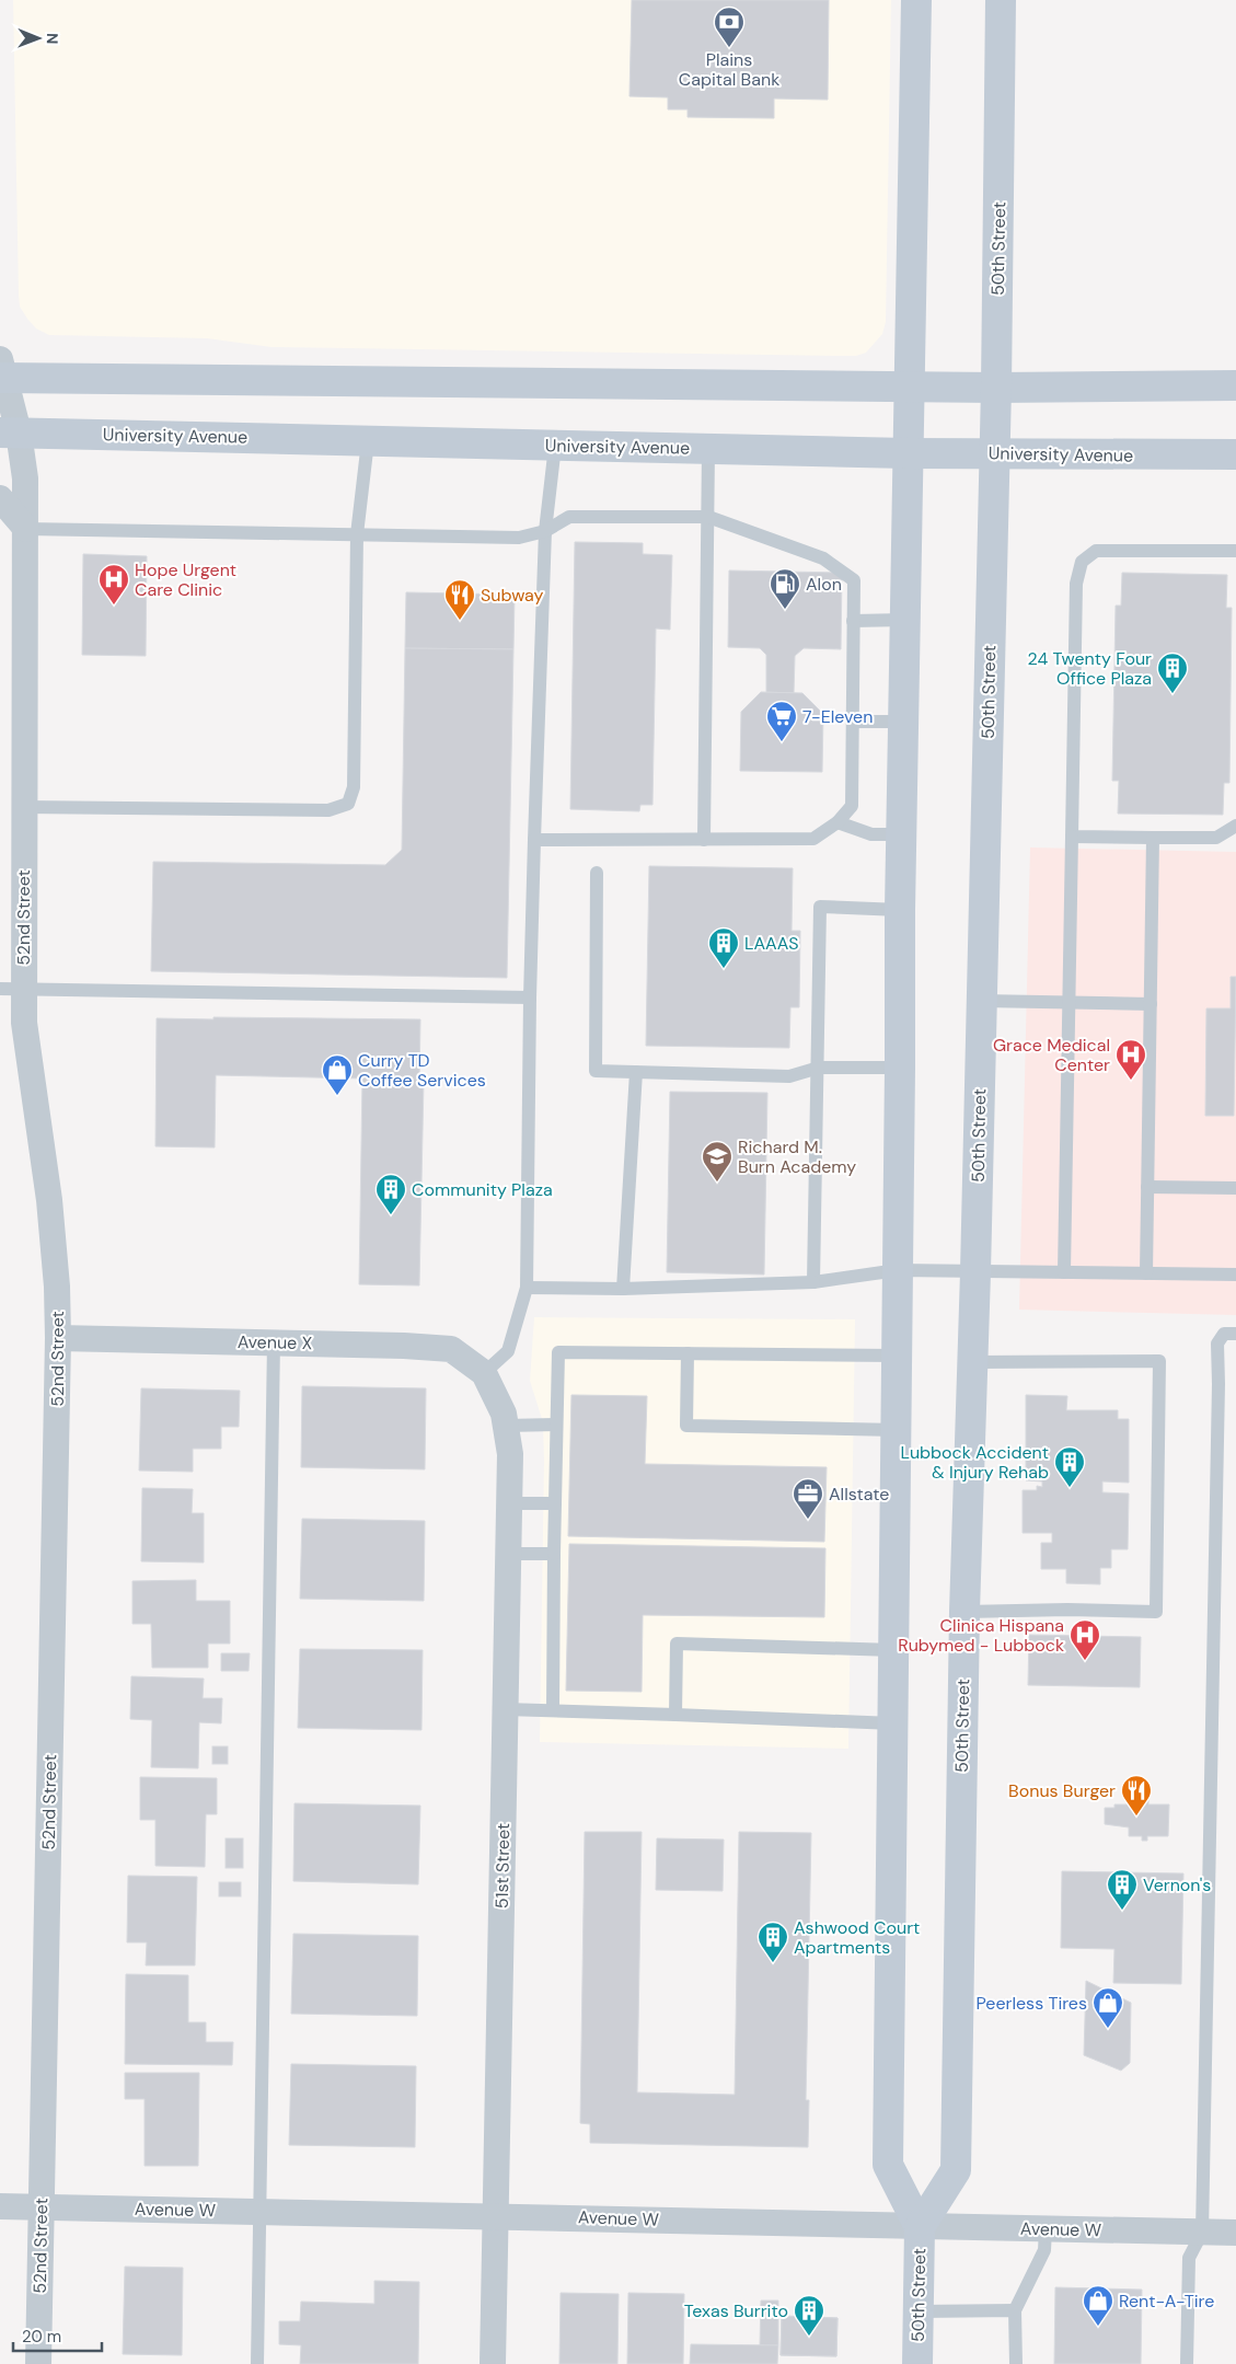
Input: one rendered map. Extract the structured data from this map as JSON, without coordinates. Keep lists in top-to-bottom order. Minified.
{"streets":{"main road":["50th Street","University Avenue"],"street":["52nd Street","Avenue X","51st Street","Avenue W"]},"crossings":[["50th Street","University Avenue"],["50th Street","Avenue W"],["University Avenue","52nd Street"],["52nd Street","Avenue X"],["52nd Street","Avenue W"],["Avenue X","51st Street"],["51st Street","Avenue W"]],"places":{"bank":["Plains Capital Bank"],"hospital":["Hope Urgent Care Clinic","Grace Medical Center","Clinica Hispana Rubymed - Lubbock"],"fuel station":["Alon"],"restaurant":["Subway","Bonus Burger"],"building":["24 Twenty Four Office Plaza","LAAAS","Community Plaza","Lubbock Accident & Injury Rehab","Vernon's","Ashwood Court Apartments","Texas Burrito"],"supermarket":["7-Eleven"],"shop":["Curry TD Coffee Services","Peerless Tires","Rent-A-Tire"],"school or university":["Richard M. Burn Academy"],"office":["Allstate"]},"scale_bar":"20 m","north":"right"}
